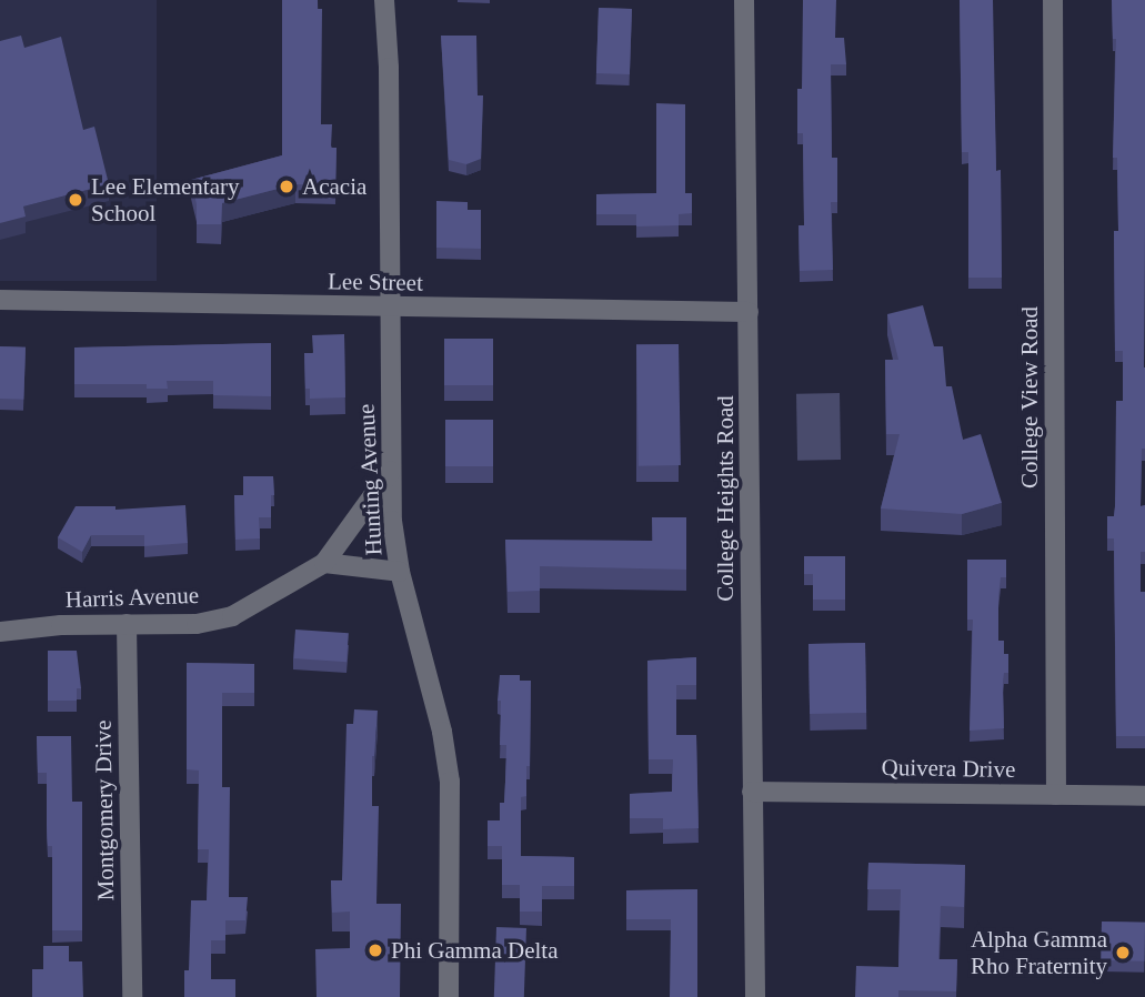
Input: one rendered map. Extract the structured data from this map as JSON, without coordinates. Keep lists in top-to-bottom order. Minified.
{"streets":{"street":["Lee Street","College View Road","Hunting Avenue","College Heights Road","Harris Avenue","Quivera Drive","Montgomery Drive"]},"crossings":[["Lee Street","Hunting Avenue"],["Lee Street","College Heights Road"],["College View Road","Quivera Drive"],["Hunting Avenue","Harris Avenue"],["College Heights Road","Quivera Drive"],["Harris Avenue","Montgomery Drive"]],"places":["Acacia","Lee Elementary School","Phi Gamma Delta","Alpha Gamma Rho Fraternity"]}
